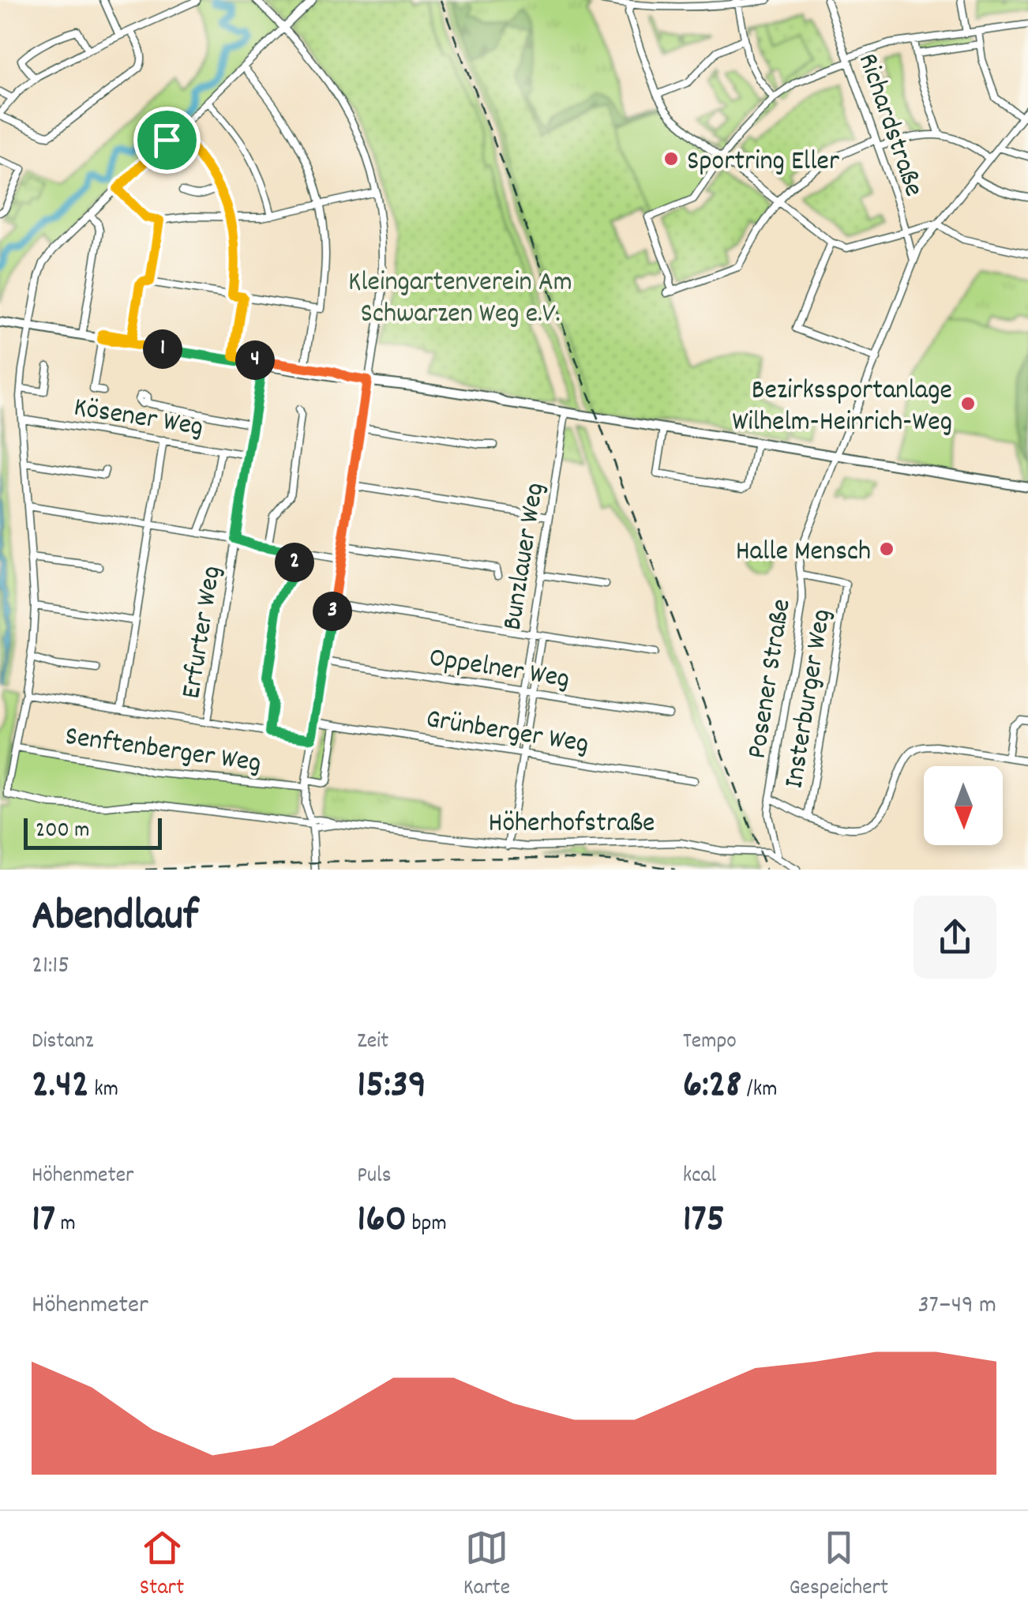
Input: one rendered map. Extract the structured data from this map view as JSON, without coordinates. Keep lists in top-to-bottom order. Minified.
{"streets":{"street":["Richardstraße","Kösener Weg","Bunzlauer Weg","Erfurter Weg","Oppelner Weg","Posener Straße","Insterburger Weg","Grünberger Weg","Senftenberger Weg","Höherhofstraße"]},"crossings":[["Richardstraße","Posener Straße"],["Kösener Weg","Erfurter Weg"],["Bunzlauer Weg","Oppelner Weg"],["Bunzlauer Weg","Grünberger Weg"],["Bunzlauer Weg","Höherhofstraße"],["Posener Straße","Insterburger Weg"]],"parks":["Kleingartenverein Am Schwarzen Weg e.V."],"places":["Sportring Eller","Bezirkssportanlage Wilhelm-Heinrich-Weg","Halle Mensch"],"scale_bar":"200 m","north":"bottom","page":{"pins":["1","4","2","3"],"scale":"200 m","heading":["Abendlauf","21:15"],"stats":[["Distanz","2.42 km"],["Zeit","15:39"],["Tempo","6:28 /km"],["Höhenmeter","17 m"],["Puls","160 bpm"],["kcal","175"]],"chart":["Höhenmeter","37–49 m"],"tabs":["Start","Karte","Gespeichert"]}}
